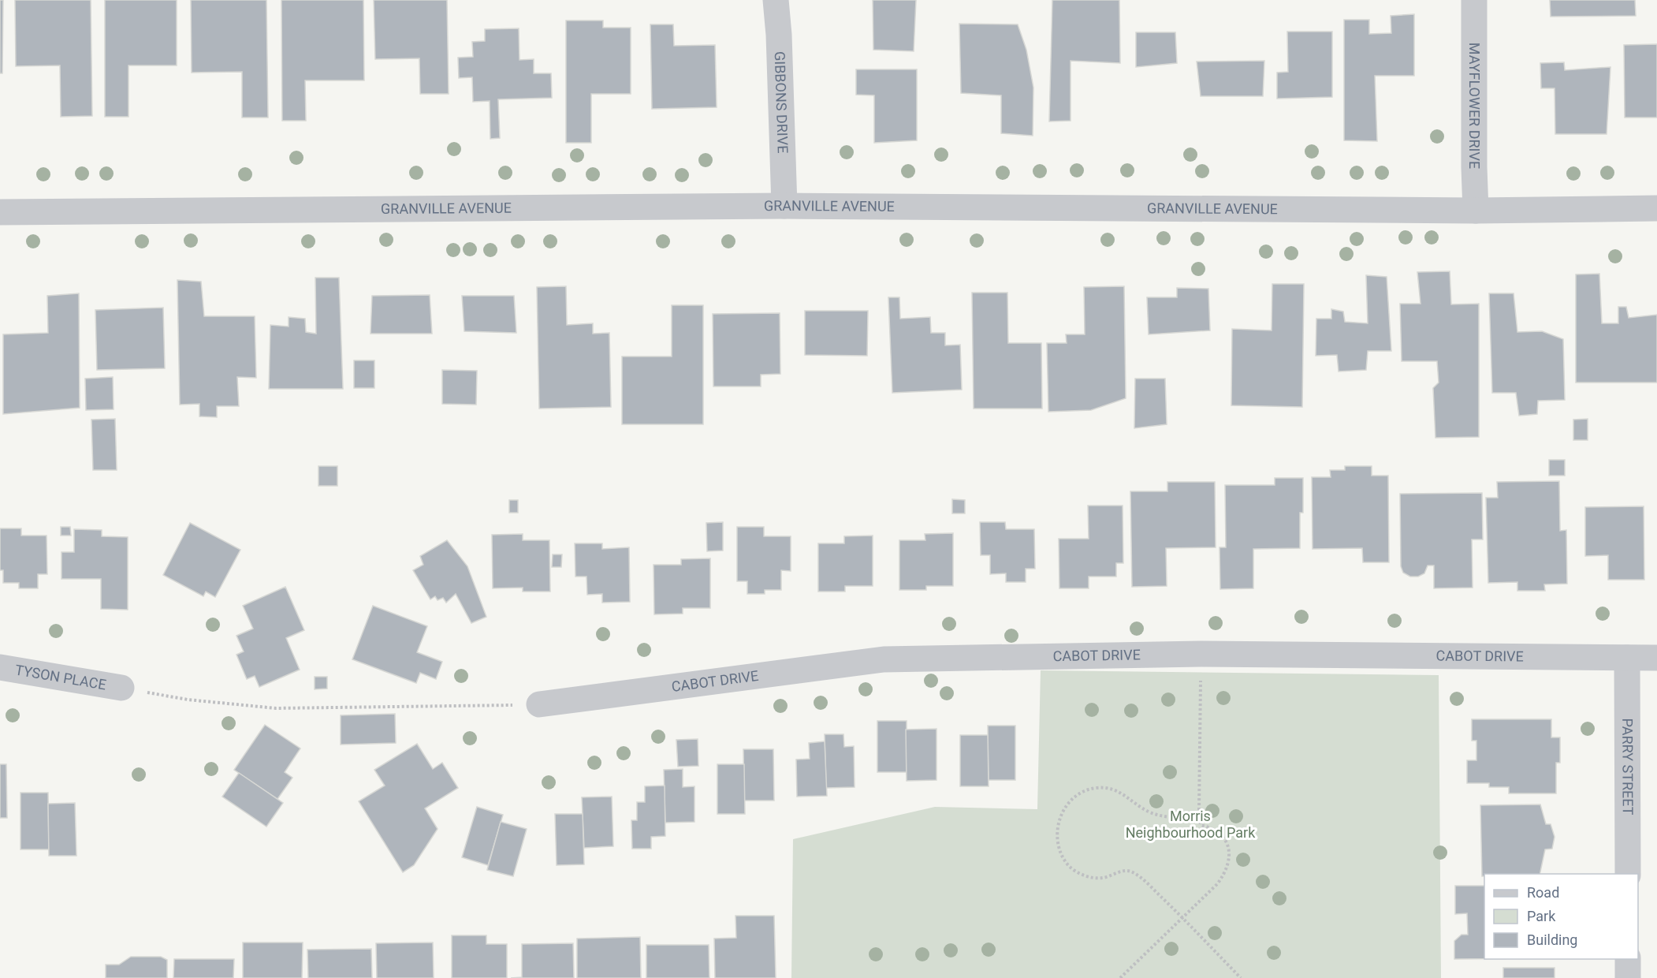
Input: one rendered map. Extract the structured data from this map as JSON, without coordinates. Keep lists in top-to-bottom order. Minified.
{"streets":{"street":["GIBBONS DRIVE","MAYFLOWER DRIVE","GRANVILLE AVENUE","CABOT DRIVE","TYSON PLACE","PARRY STREET"]},"crossings":[["GIBBONS DRIVE","GRANVILLE AVENUE"],["MAYFLOWER DRIVE","GRANVILLE AVENUE"],["CABOT DRIVE","PARRY STREET"]],"parks":["Morris Neighbourhood Park"],"legend":["Road","Park","Building"]}
